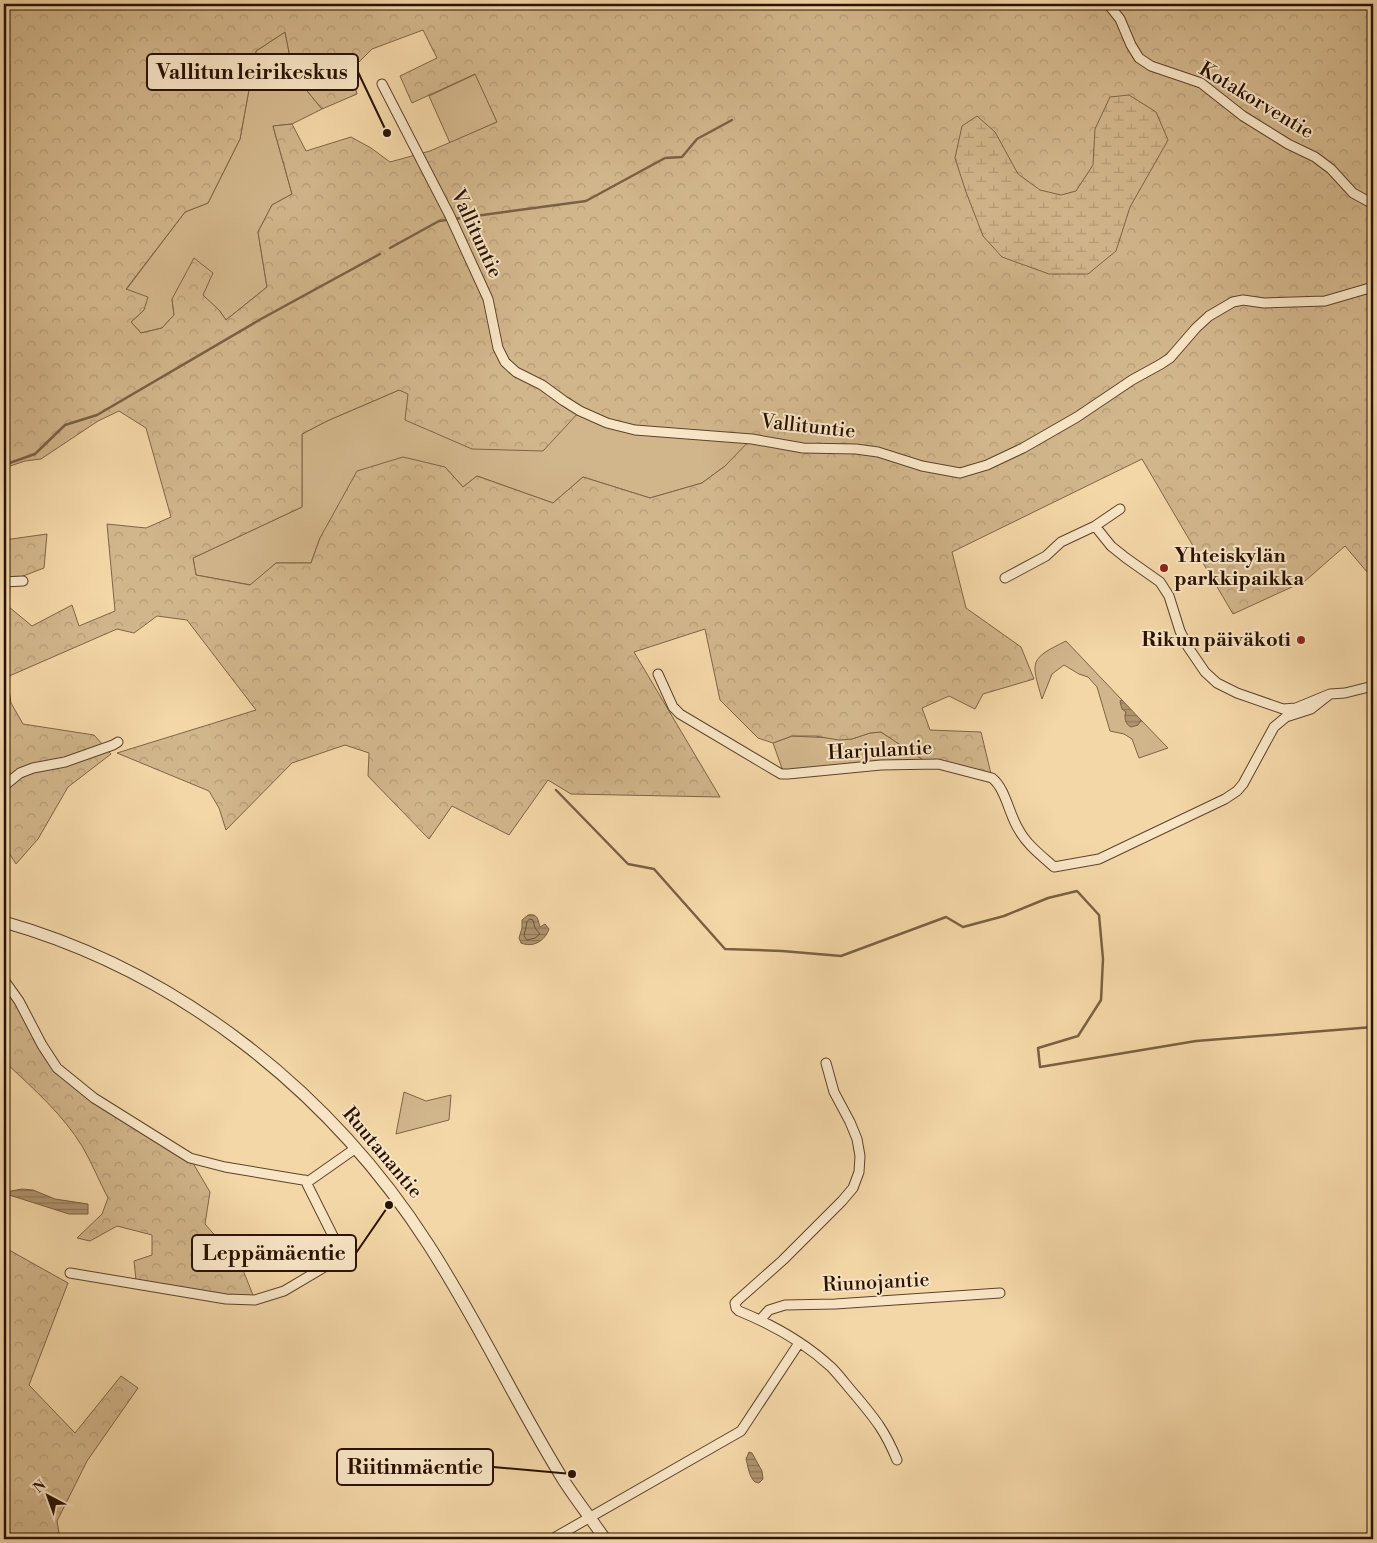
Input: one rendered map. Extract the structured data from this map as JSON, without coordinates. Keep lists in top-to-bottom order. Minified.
{"streets":{"street":["Kotakorventie","Vallituntie","Harjulantie","Ruutanantie","Riunojantie"]},"places":["Vallitun leirikeskus","Yhteiskylän parkkipaikka","Rikun päiväkoti","Leppämäentie","Riitinmäentie"],"north":"top left"}
